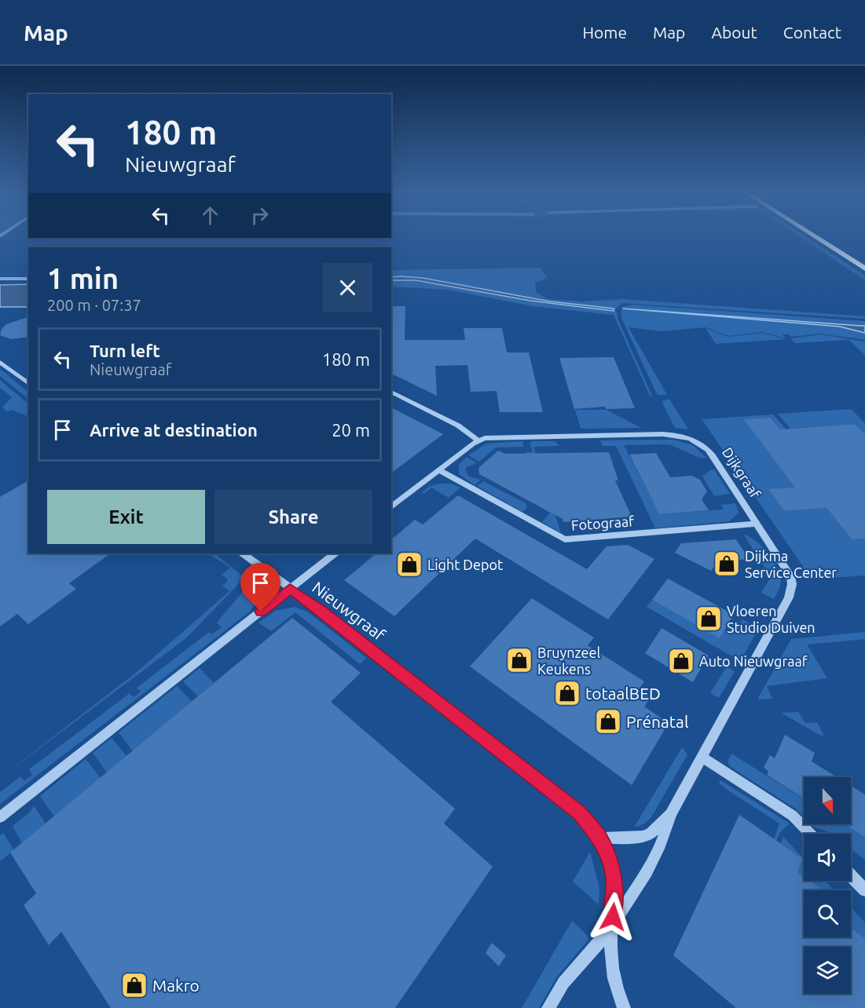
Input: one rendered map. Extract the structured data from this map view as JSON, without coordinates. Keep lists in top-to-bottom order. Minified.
{"streets":{"street":["Dijkgraaf","Fotograaf","Nieuwgraaf"]},"crossings":[["Dijkgraaf","Fotograaf"],["Dijkgraaf","Nieuwgraaf"]],"places":{"shop":["Dijkma Service Center","Light Depot","Vloeren Studio Duiven","Bruynzeel Keukens","Auto Nieuwgraaf","totaalBED","Prénatal","Makro"]},"north":"bottom","page":{"header":"Map","nav":["Home","Map","About","Contact"],"turn":["180 m","Nieuwgraaf"],"heading":["1 min","200 m · 07:37"],"list":[{"name":"Turn left","note":"Nieuwgraaf","value":"180 m"},{"name":"Arrive at destination","value":"20 m"}],"buttons":["Exit","Share"]}}
